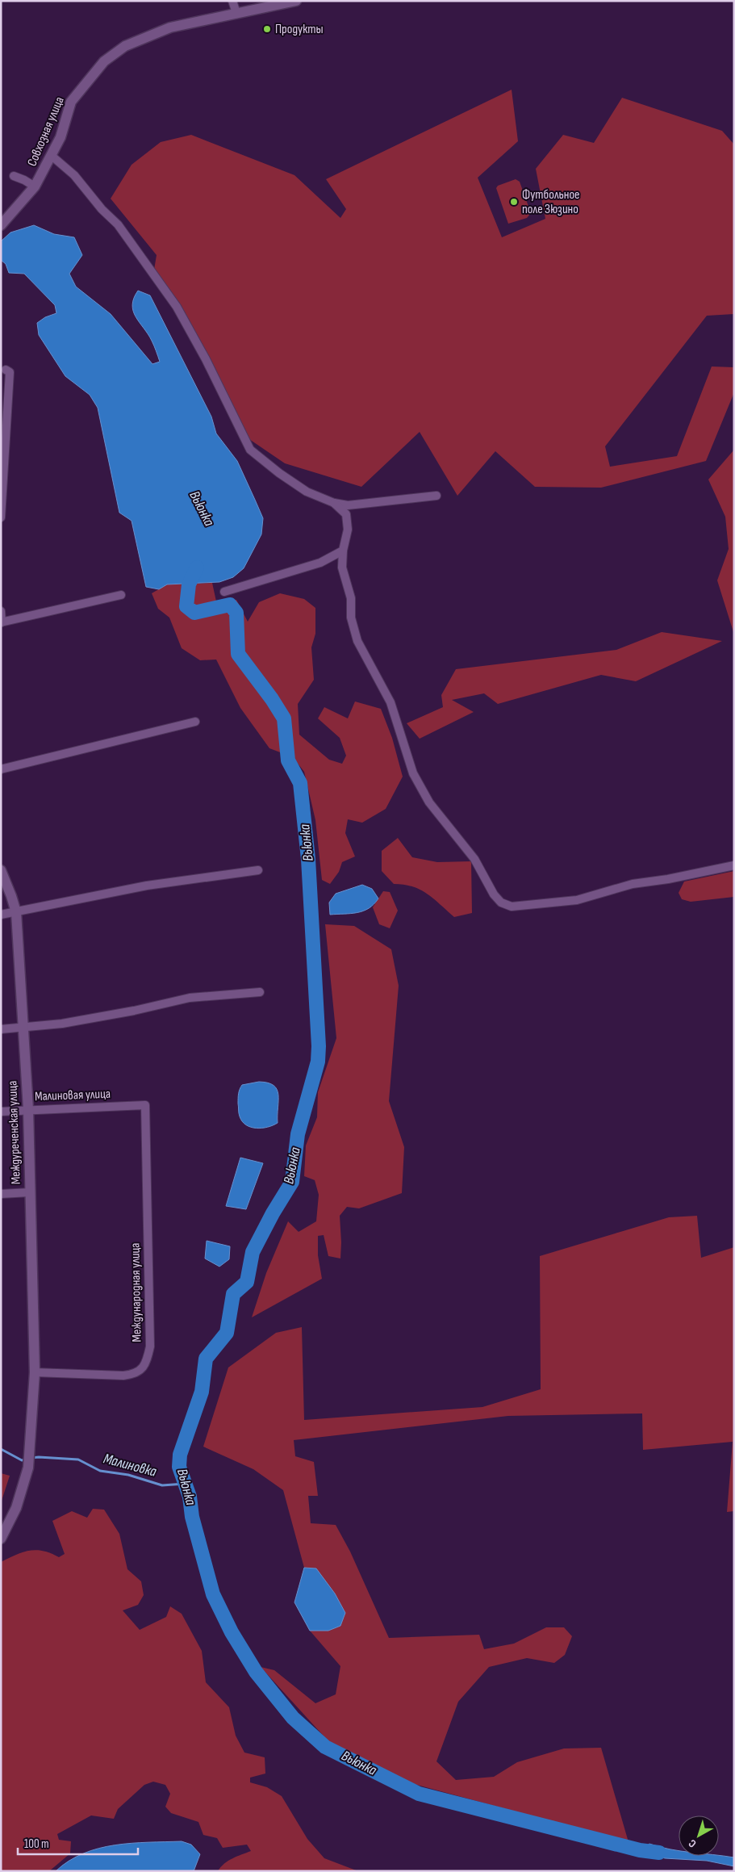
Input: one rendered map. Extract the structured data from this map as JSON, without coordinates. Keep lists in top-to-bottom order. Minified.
{"streets":{"street":["Совхозная улица","Малиновая улица","Междуреченская улица","Международная улица"]},"crossings":[["Малиновая улица","Междуреченская улица"],["Малиновая улица","Международная улица"],["Междуреченская улица","Международная улица"]],"water":["Вьюнка","Малиновка"],"places":["Продукты","Футбольное поле Зюзино"],"scale_bar":"100 m","north":"bottom left"}
